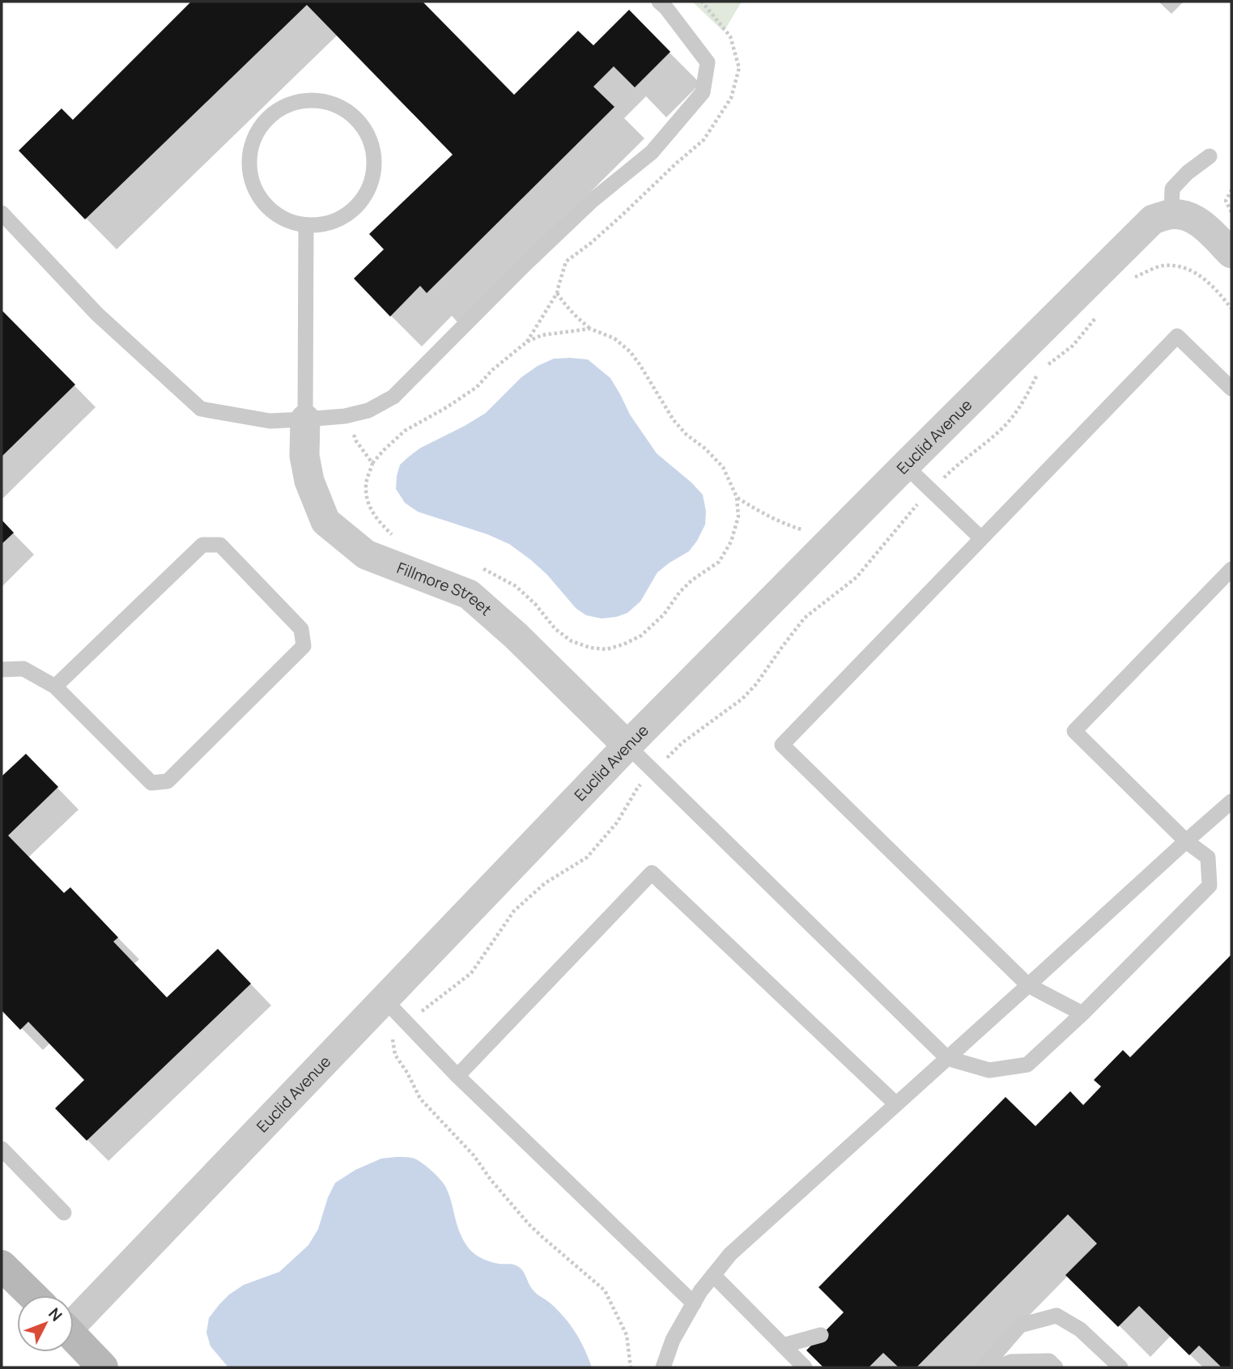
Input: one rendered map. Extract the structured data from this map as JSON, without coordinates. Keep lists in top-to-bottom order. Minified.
{"streets":{"street":["Euclid Avenue","Fillmore Street"]},"crossings":[["Euclid Avenue","Fillmore Street"]],"north":"top right"}
